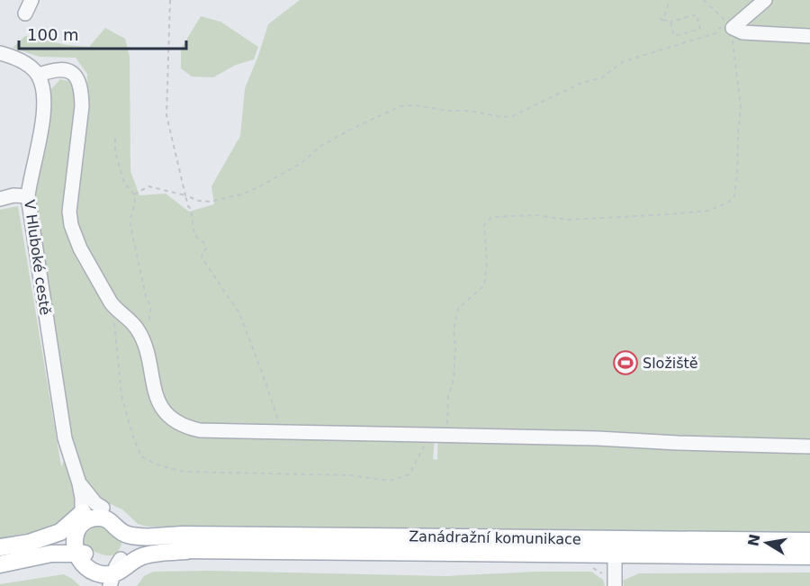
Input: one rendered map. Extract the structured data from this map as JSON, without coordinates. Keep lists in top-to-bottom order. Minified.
{"streets":{"main road":["Zanádražní komunikace"],"street":["V Hluboké cestě"]},"places":{"sports":["Složiště"]},"scale_bar":"100 m","north":"left"}
